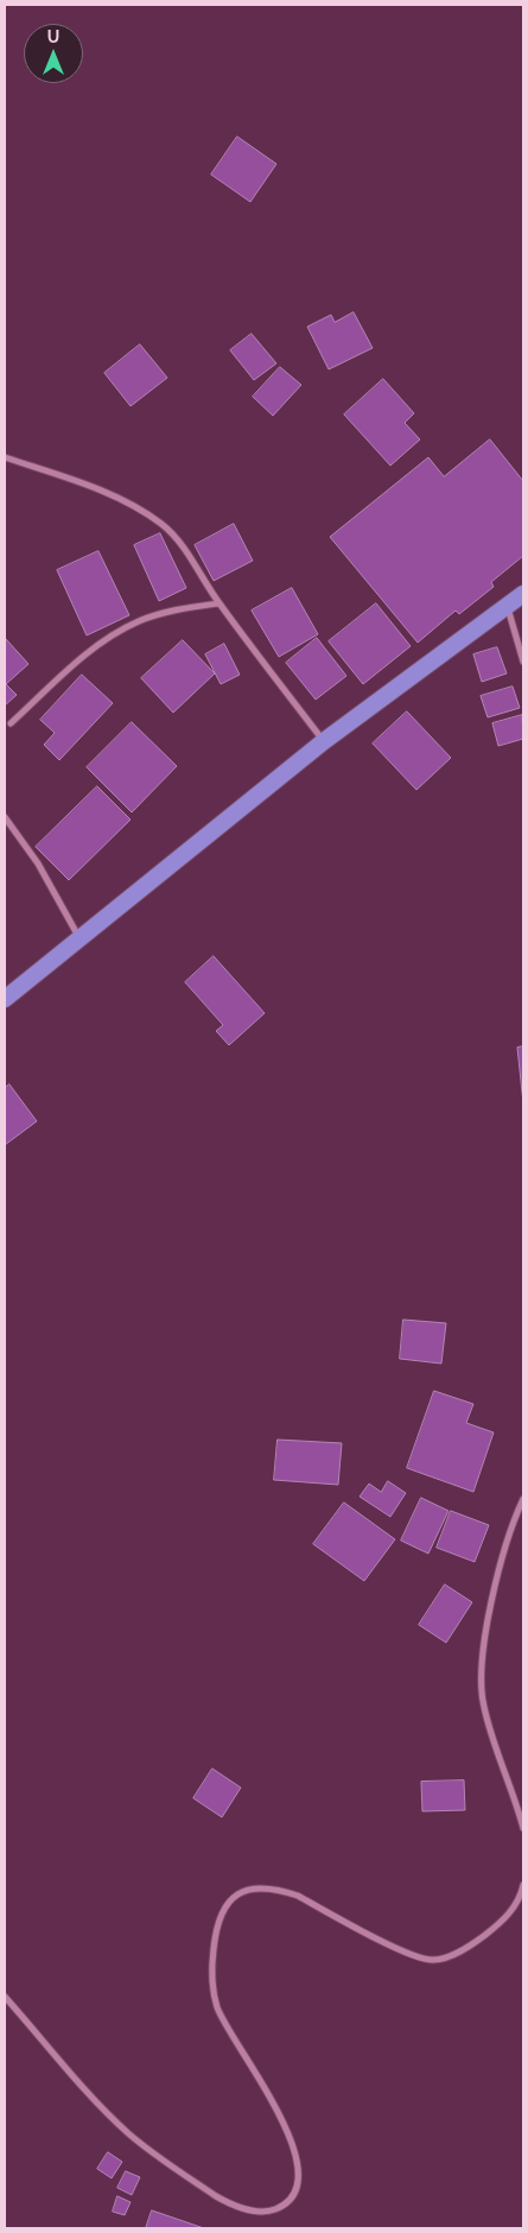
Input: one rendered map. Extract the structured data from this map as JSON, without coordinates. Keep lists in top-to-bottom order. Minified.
{"north":"top"}
